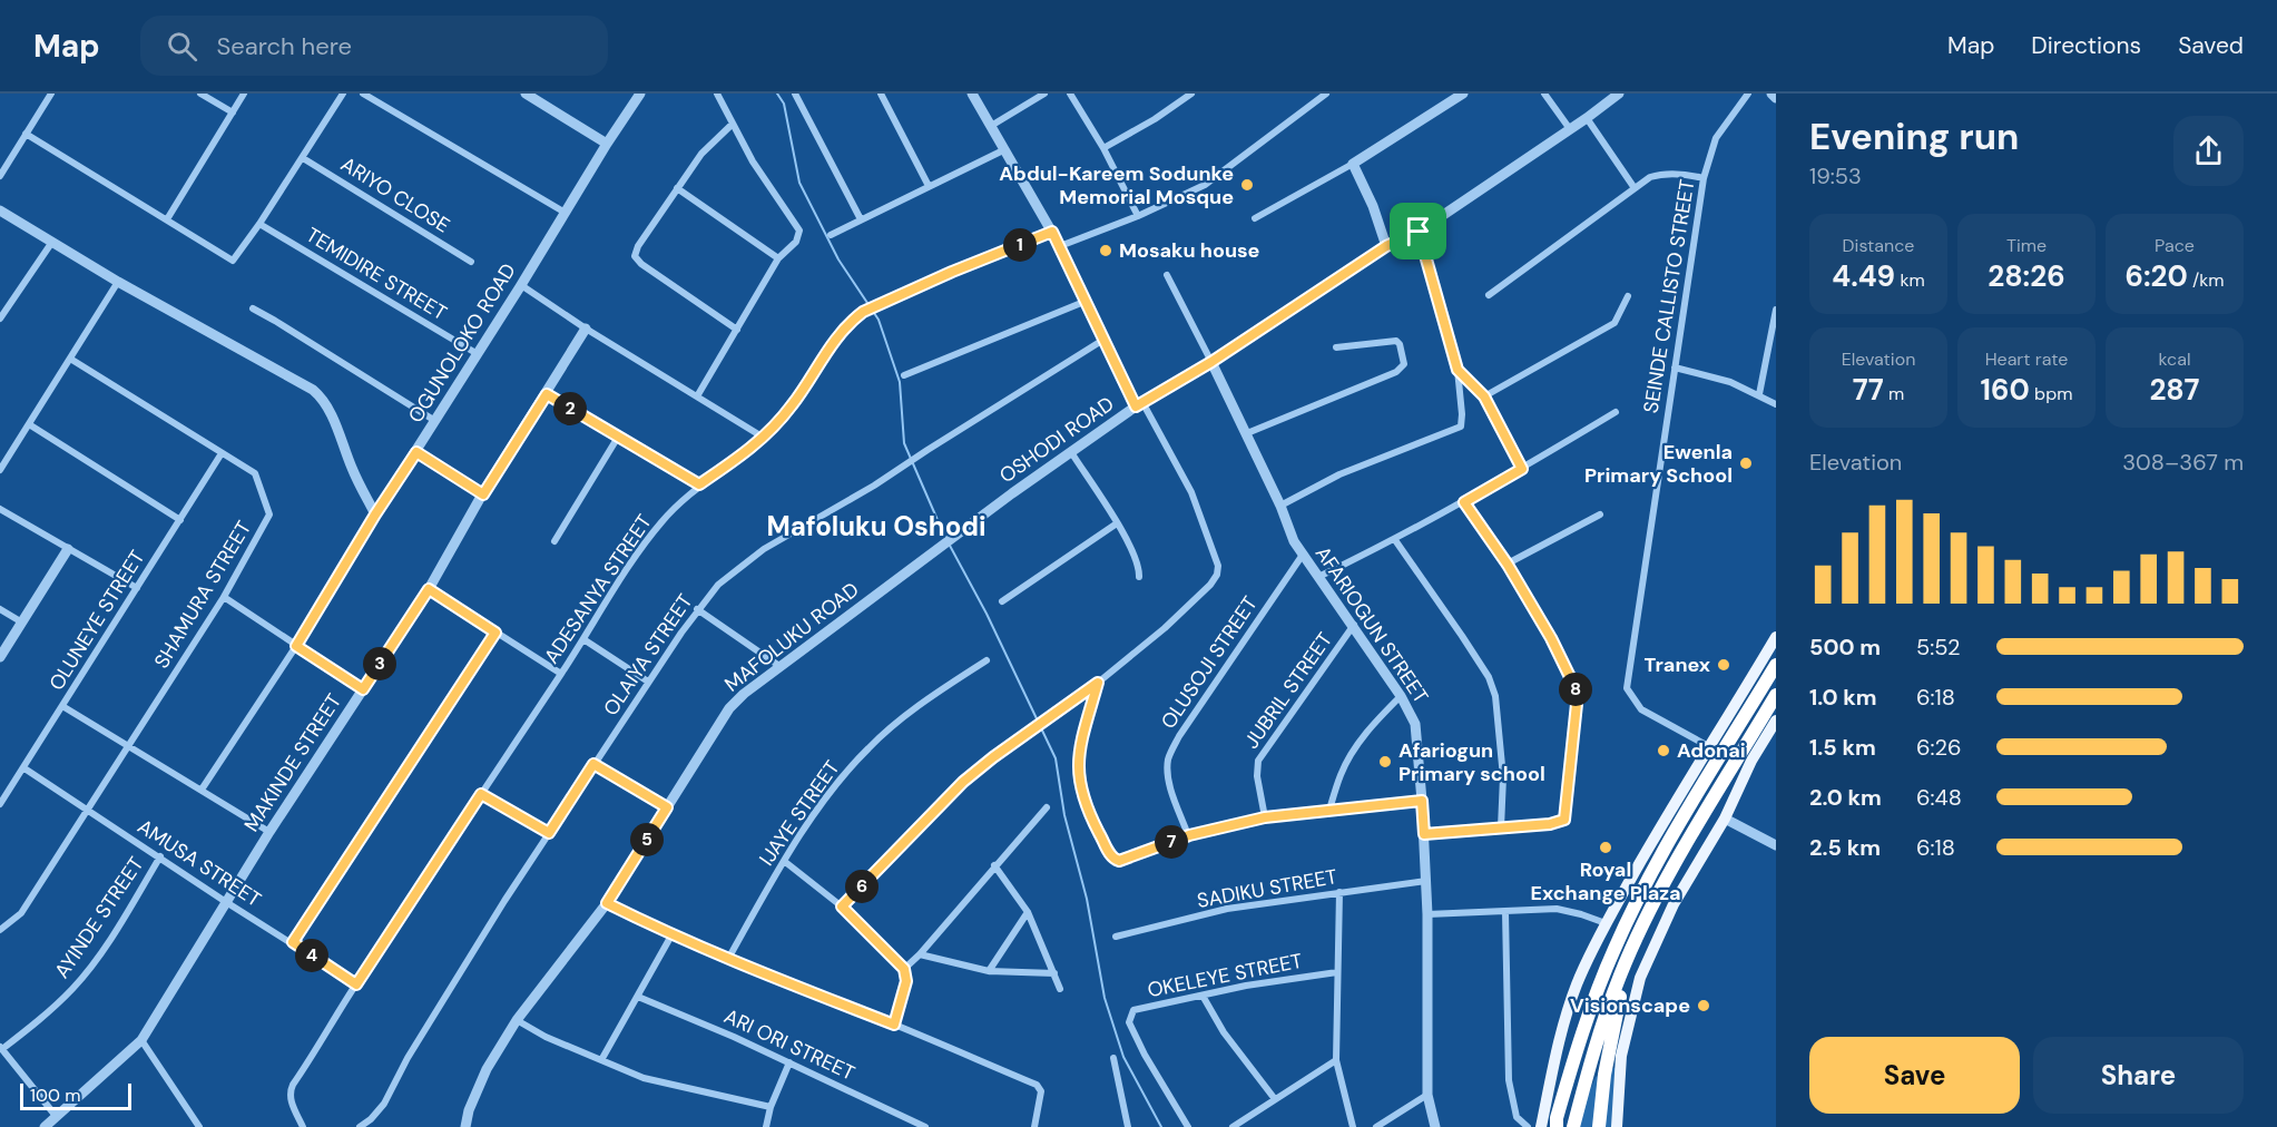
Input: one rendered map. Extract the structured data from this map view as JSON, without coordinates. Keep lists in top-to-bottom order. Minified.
{"streets":{"street":["ARIYO CLOSE","TEMIDIRE STREET","SEINDE CALLISTO STREET","OGUNOLOKO ROAD","OSHODI ROAD","ADESANYA STREET","SHAMURA STREET","OLUNEYE STREET","AFARIOGUN STREET","MAFOLUKU ROAD","OLAIYA STREET","OLUSOJI STREET","JUBRIL STREET","MAKINDE STREET","IJAYE STREET","AMUSA STREET","SADIKU STREET","AYINDE STREET","OKELEYE STREET","ARI ORI STREET"]},"crossings":[["TEMIDIRE STREET","OGUNOLOKO ROAD"],["OSHODI ROAD","AFARIOGUN STREET"],["OSHODI ROAD","MAFOLUKU ROAD"],["ADESANYA STREET","AMUSA STREET"],["SHAMURA STREET","OLUNEYE STREET"],["SHAMURA STREET","AMUSA STREET"],["OLUNEYE STREET","AMUSA STREET"],["AFARIOGUN STREET","OLUSOJI STREET"],["AFARIOGUN STREET","JUBRIL STREET"],["AFARIOGUN STREET","SADIKU STREET"],["MAKINDE STREET","AMUSA STREET"],["AMUSA STREET","AYINDE STREET"]],"districts":["Mafoluku Oshodi"],"places":["Abdul-Kareem Sodunke Memorial Mosque","Mosaku house","Ewenla Primary School","Tranex","Adonai","Afariogun Primary school","Royal Exchange Plaza","Visionscape"],"scale_bar":"100 m","page":{"header":"Map","search":"Search here","nav":["Map","Directions","Saved"],"heading":["Evening run","19:53"],"stats":[["Distance","4.49 km"],["Time","28:26"],["Pace","6:20 /km"],["Elevation","77 m"],["Heart rate","160 bpm"],["kcal","287"]],"pins":["1","2","3","8","5","7","6","4"],"chart":["Elevation","308–367 m"],"list":[{"name":"500 m","note":"5:52"},{"name":"1.0 km","note":"6:18"},{"name":"1.5 km","note":"6:26"},{"name":"2.0 km","note":"6:48"},{"name":"2.5 km","note":"6:18"}],"buttons":["Save","Share"],"scale":"100 m"}}
